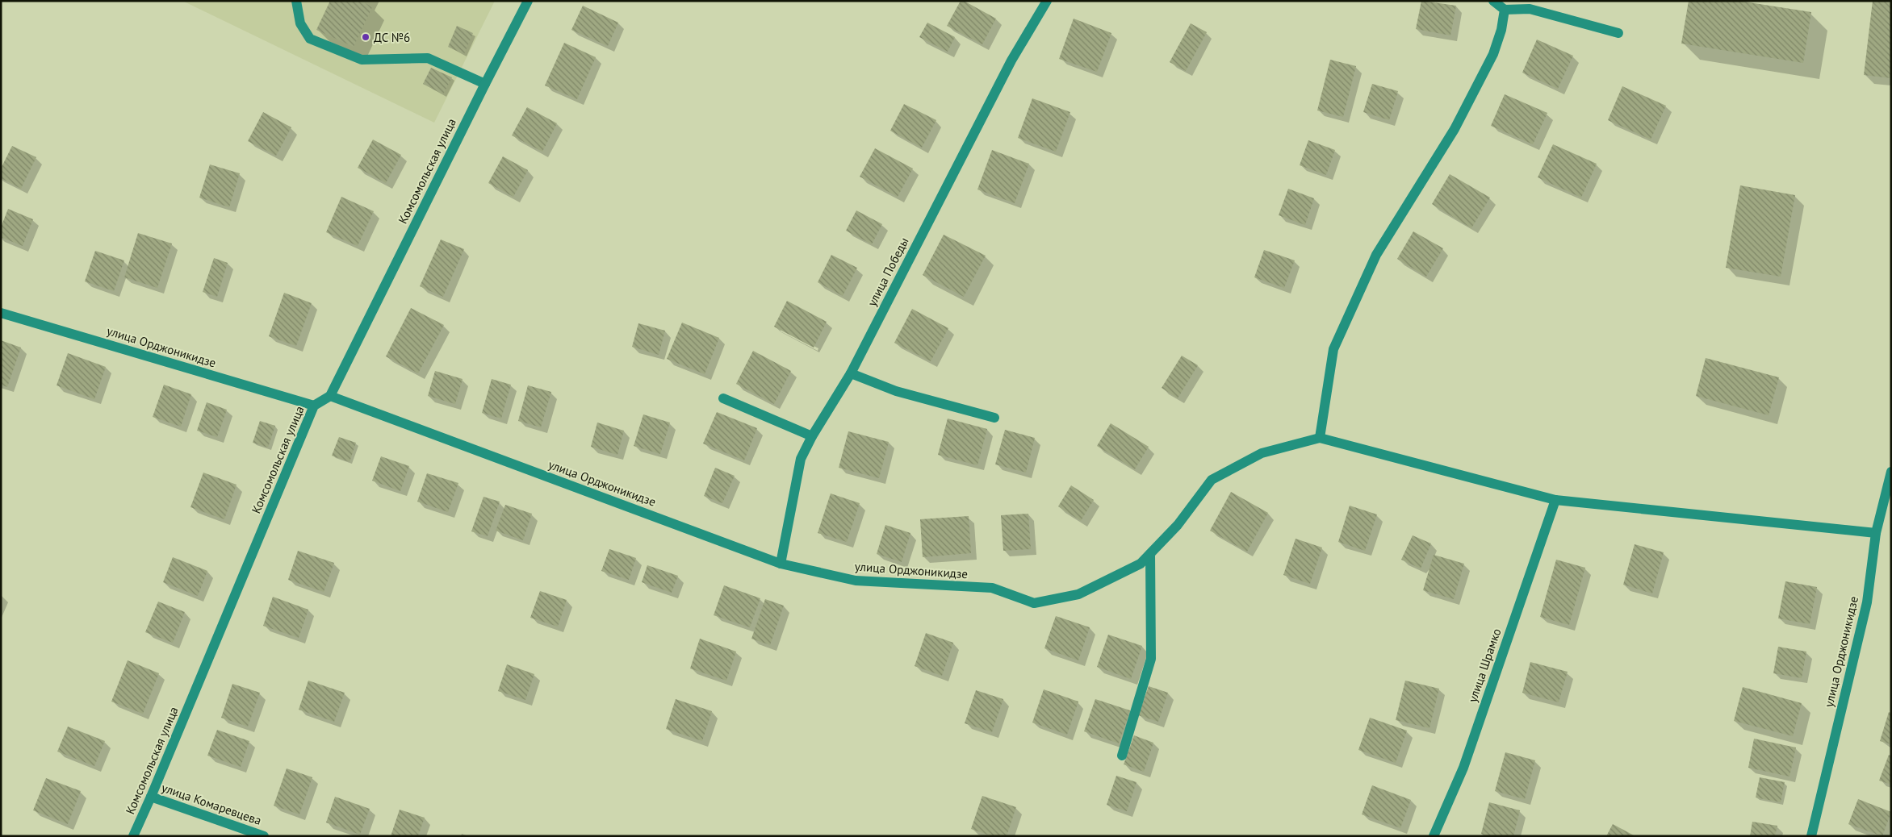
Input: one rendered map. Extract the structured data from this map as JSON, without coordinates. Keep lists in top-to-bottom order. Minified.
{"streets":{"street":["Комсомольская улица","улица Победы","улица Орджоникидзе","улица Шрамко","улица Комаревцева"]},"crossings":[["Комсомольская улица","улица Орджоникидзе"],["Комсомольская улица","улица Комаревцева"],["улица Победы","улица Орджоникидзе"]],"places":["ДС №6"]}
